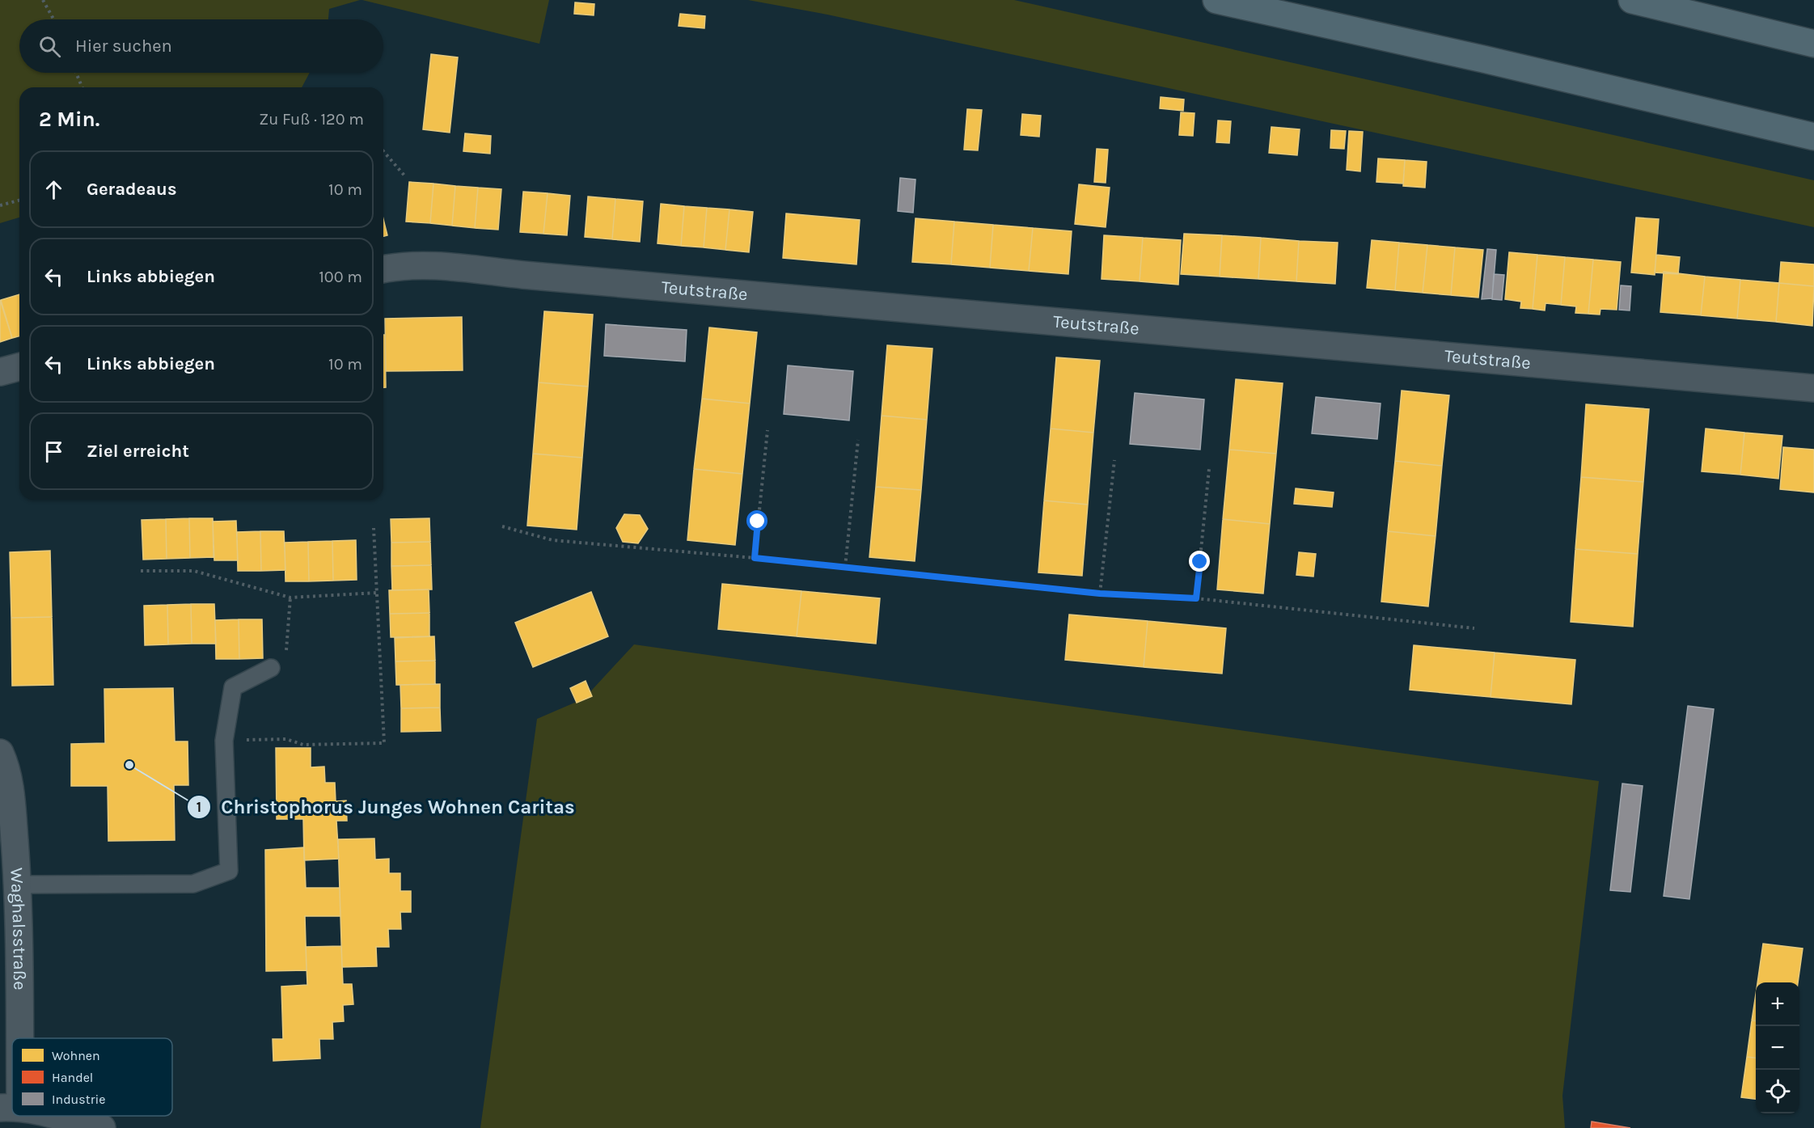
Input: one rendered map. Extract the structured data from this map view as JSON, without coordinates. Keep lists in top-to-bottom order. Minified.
{"streets":{"street":["Teutstraße","Waghalsstraße"]},"places":["Christophorus Junges Wohnen Caritas"],"legend":["Wohnen","Handel","Industrie"],"page":{"search":"Hier suchen","heading":["2 Min.","Zu Fuß · 120 m"],"list":[["Geradeaus","10 m"],["Links abbiegen","100 m"],["Links abbiegen","10 m"],"Ziel erreicht"],"map_buttons":["+","−"]}}
